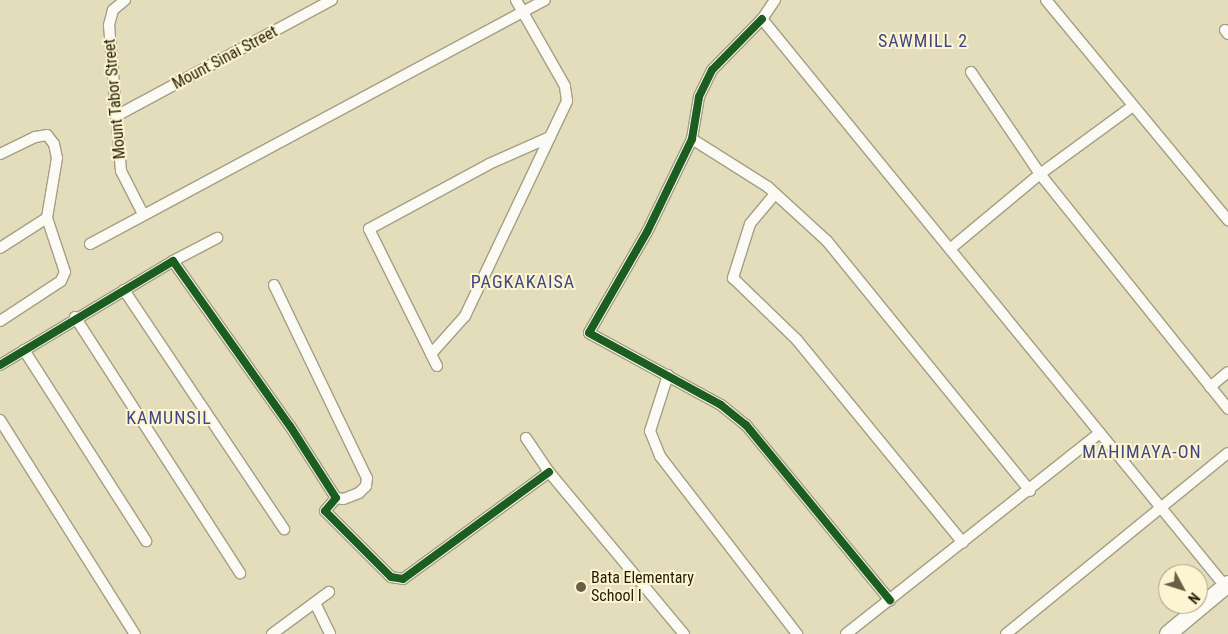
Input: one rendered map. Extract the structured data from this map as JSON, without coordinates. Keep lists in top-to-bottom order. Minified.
{"streets":{"street":["Mount Sinai Street","Mount Tabor Street"]},"crossings":[["Mount Sinai Street","Mount Tabor Street"]],"districts":["SAWMILL 2","PAGKAKAISA","KAMUNSIL","MAHIMAYA-ON"],"places":["Bata Elementary School I"],"north":"bottom right"}
